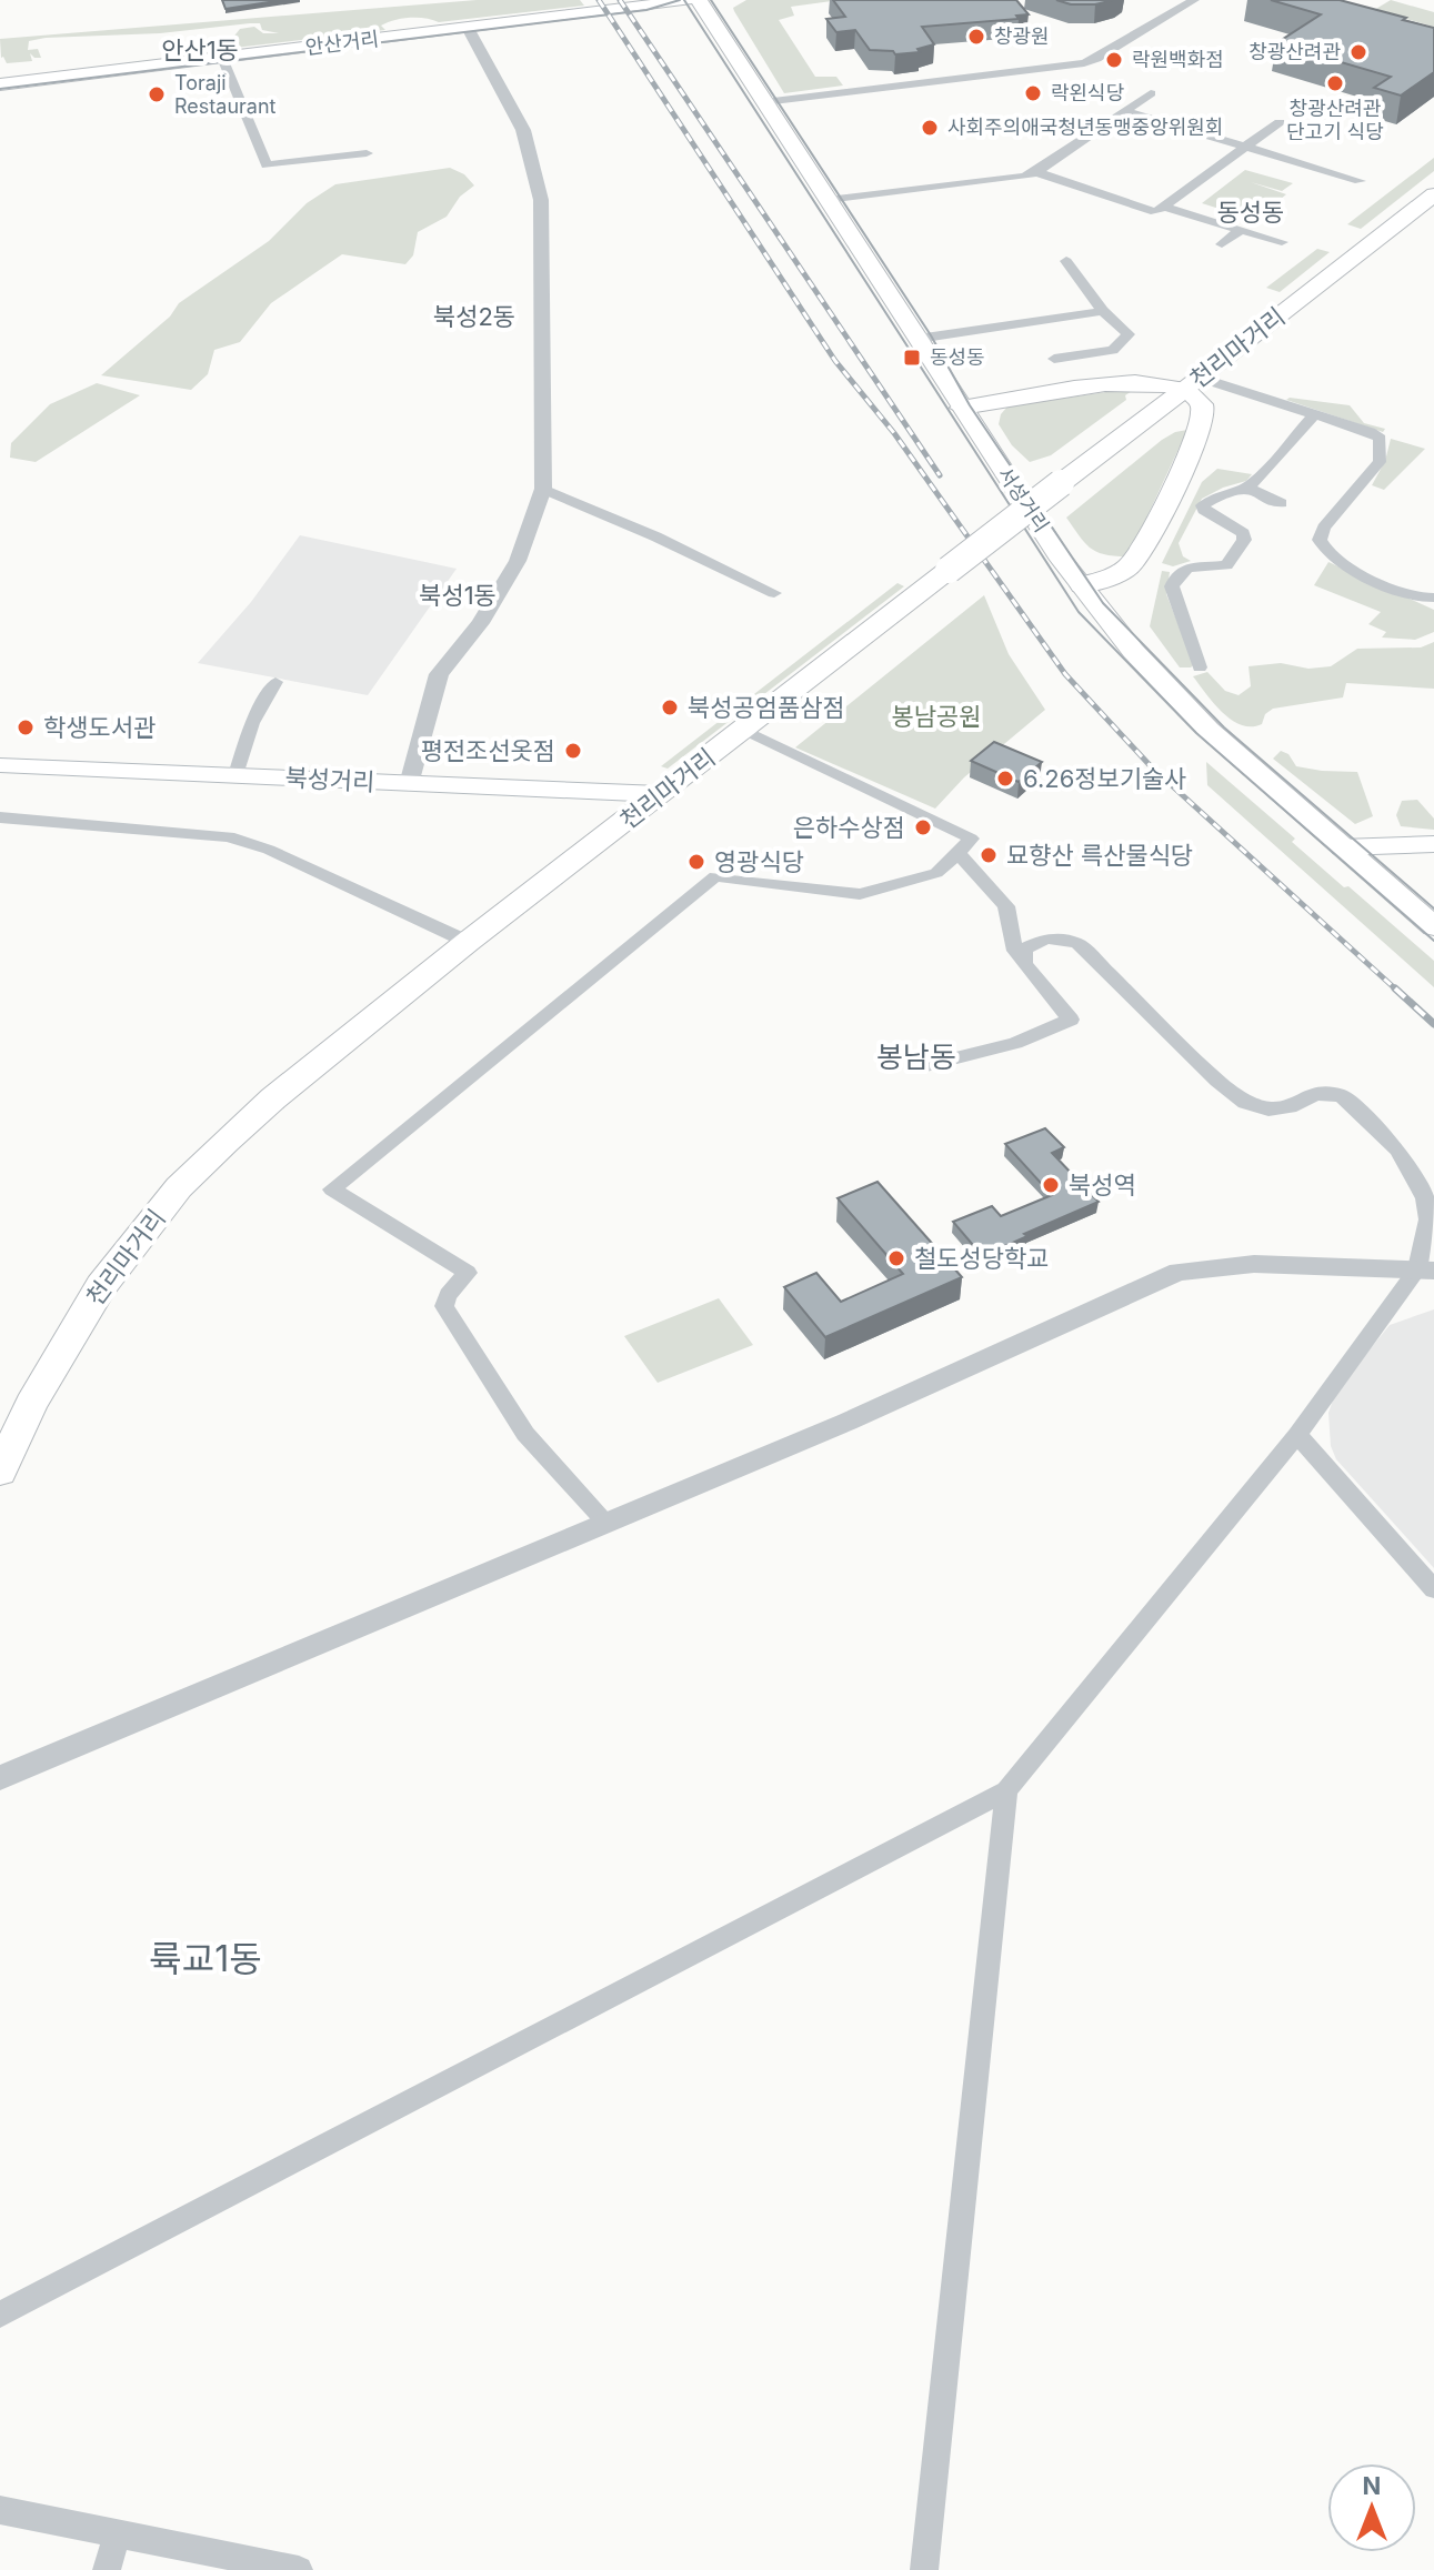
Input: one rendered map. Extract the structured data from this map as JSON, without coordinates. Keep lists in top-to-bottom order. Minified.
{"streets":{"highway":["천리마거리"],"main road":["안산거리","서성거리","북성거리"]},"crossings":[["천리마거리","북성거리"]],"districts":["안산1동","동성동","북성2동","북성1동","봉남동","륙교1동"],"parks":["봉남공원"],"places":{"other":["창광원","창광산려관","락원백화점","창광산려관 단고기 식당","락왼식당","Toraji Restaurant","사회주의애국청년동맹중앙위원회","북성공엄품삼점","학생도서관","평전조선옷점","6.26정보기술사","은하수상점","묘향산 륵산물식당","영광식당","북성역","철도성당학교"],"transit":["동성동"]},"north":"top"}
